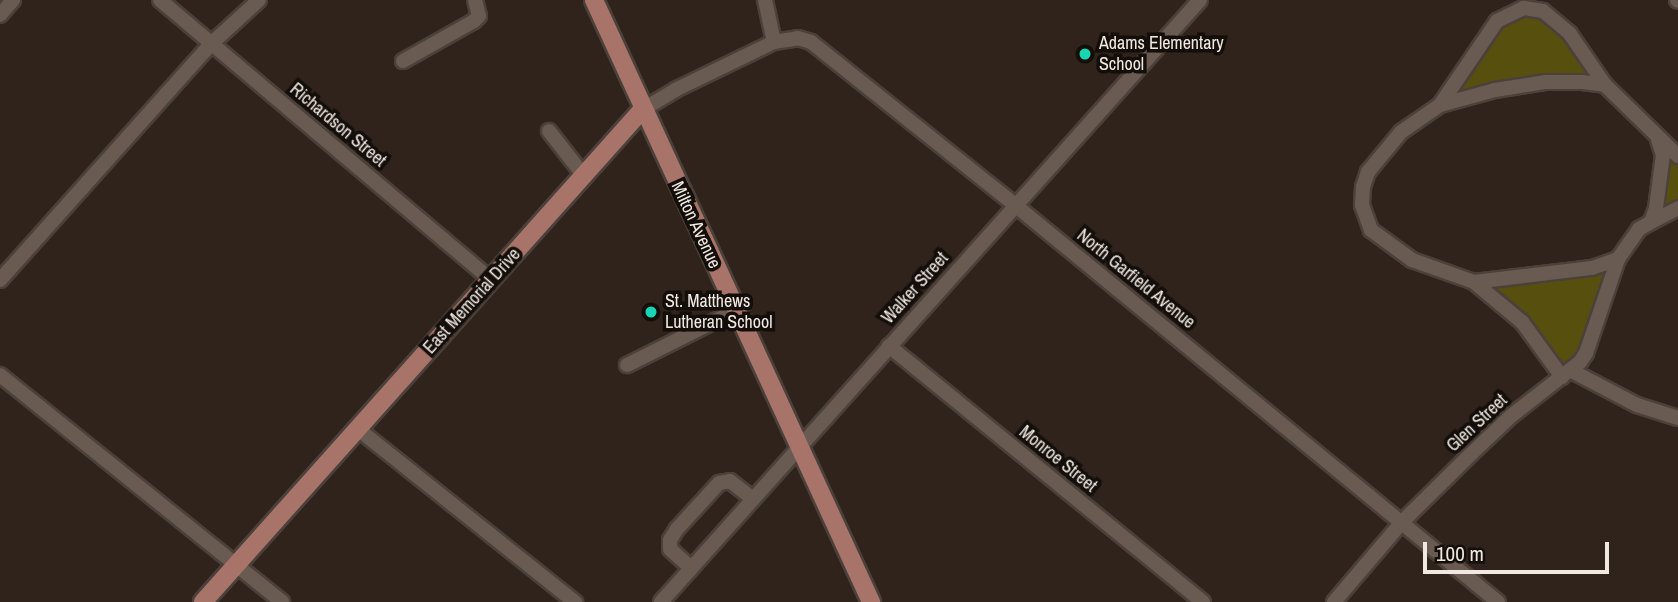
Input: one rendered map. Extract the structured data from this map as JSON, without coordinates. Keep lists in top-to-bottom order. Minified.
{"streets":{"main road":["Milton Avenue","East Memorial Drive"],"street":["Richardson Street","North Garfield Avenue","Walker Street","Glen Street","Monroe Street"]},"crossings":[["Richardson Street","East Memorial Drive"],["Milton Avenue","Walker Street"],["Milton Avenue","East Memorial Drive"],["North Garfield Avenue","Walker Street"],["North Garfield Avenue","East Memorial Drive"],["North Garfield Avenue","Glen Street"],["Walker Street","Monroe Street"]],"places":["Adams Elementary School","St. Matthews Lutheran School"],"scale_bar":"100 m"}
